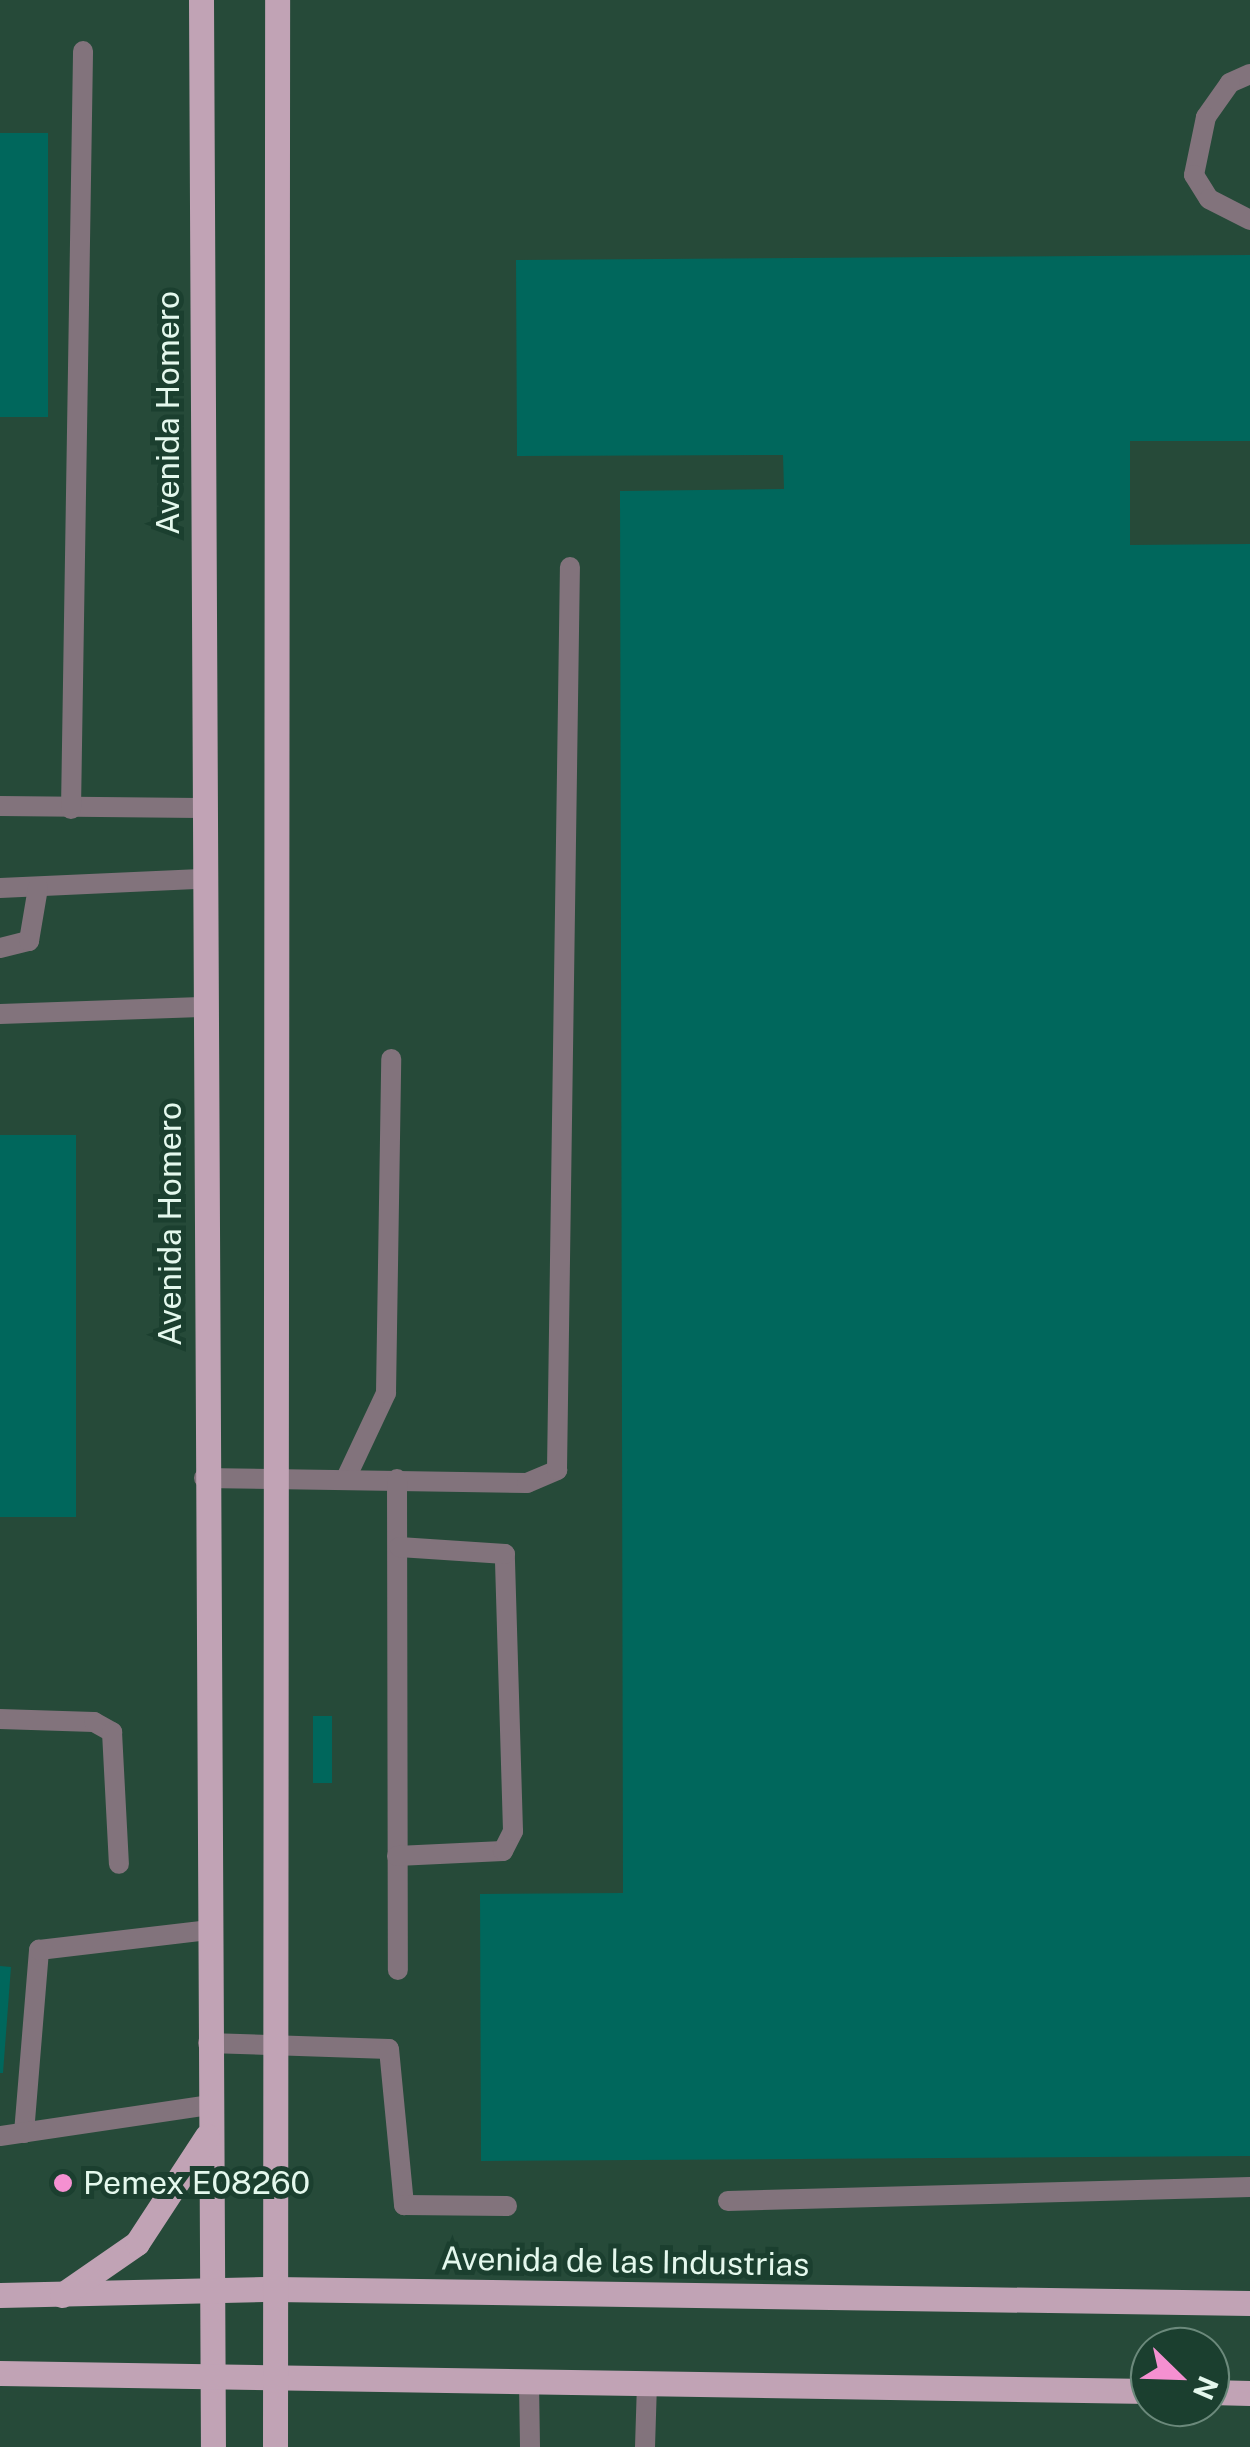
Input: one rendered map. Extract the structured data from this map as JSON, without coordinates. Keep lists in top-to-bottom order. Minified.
{"streets":{"main road":["Avenida Homero","Avenida de las Industrias"]},"crossings":[["Avenida Homero","Avenida de las Industrias"]],"places":["Pemex E08260"],"north":"bottom right"}
